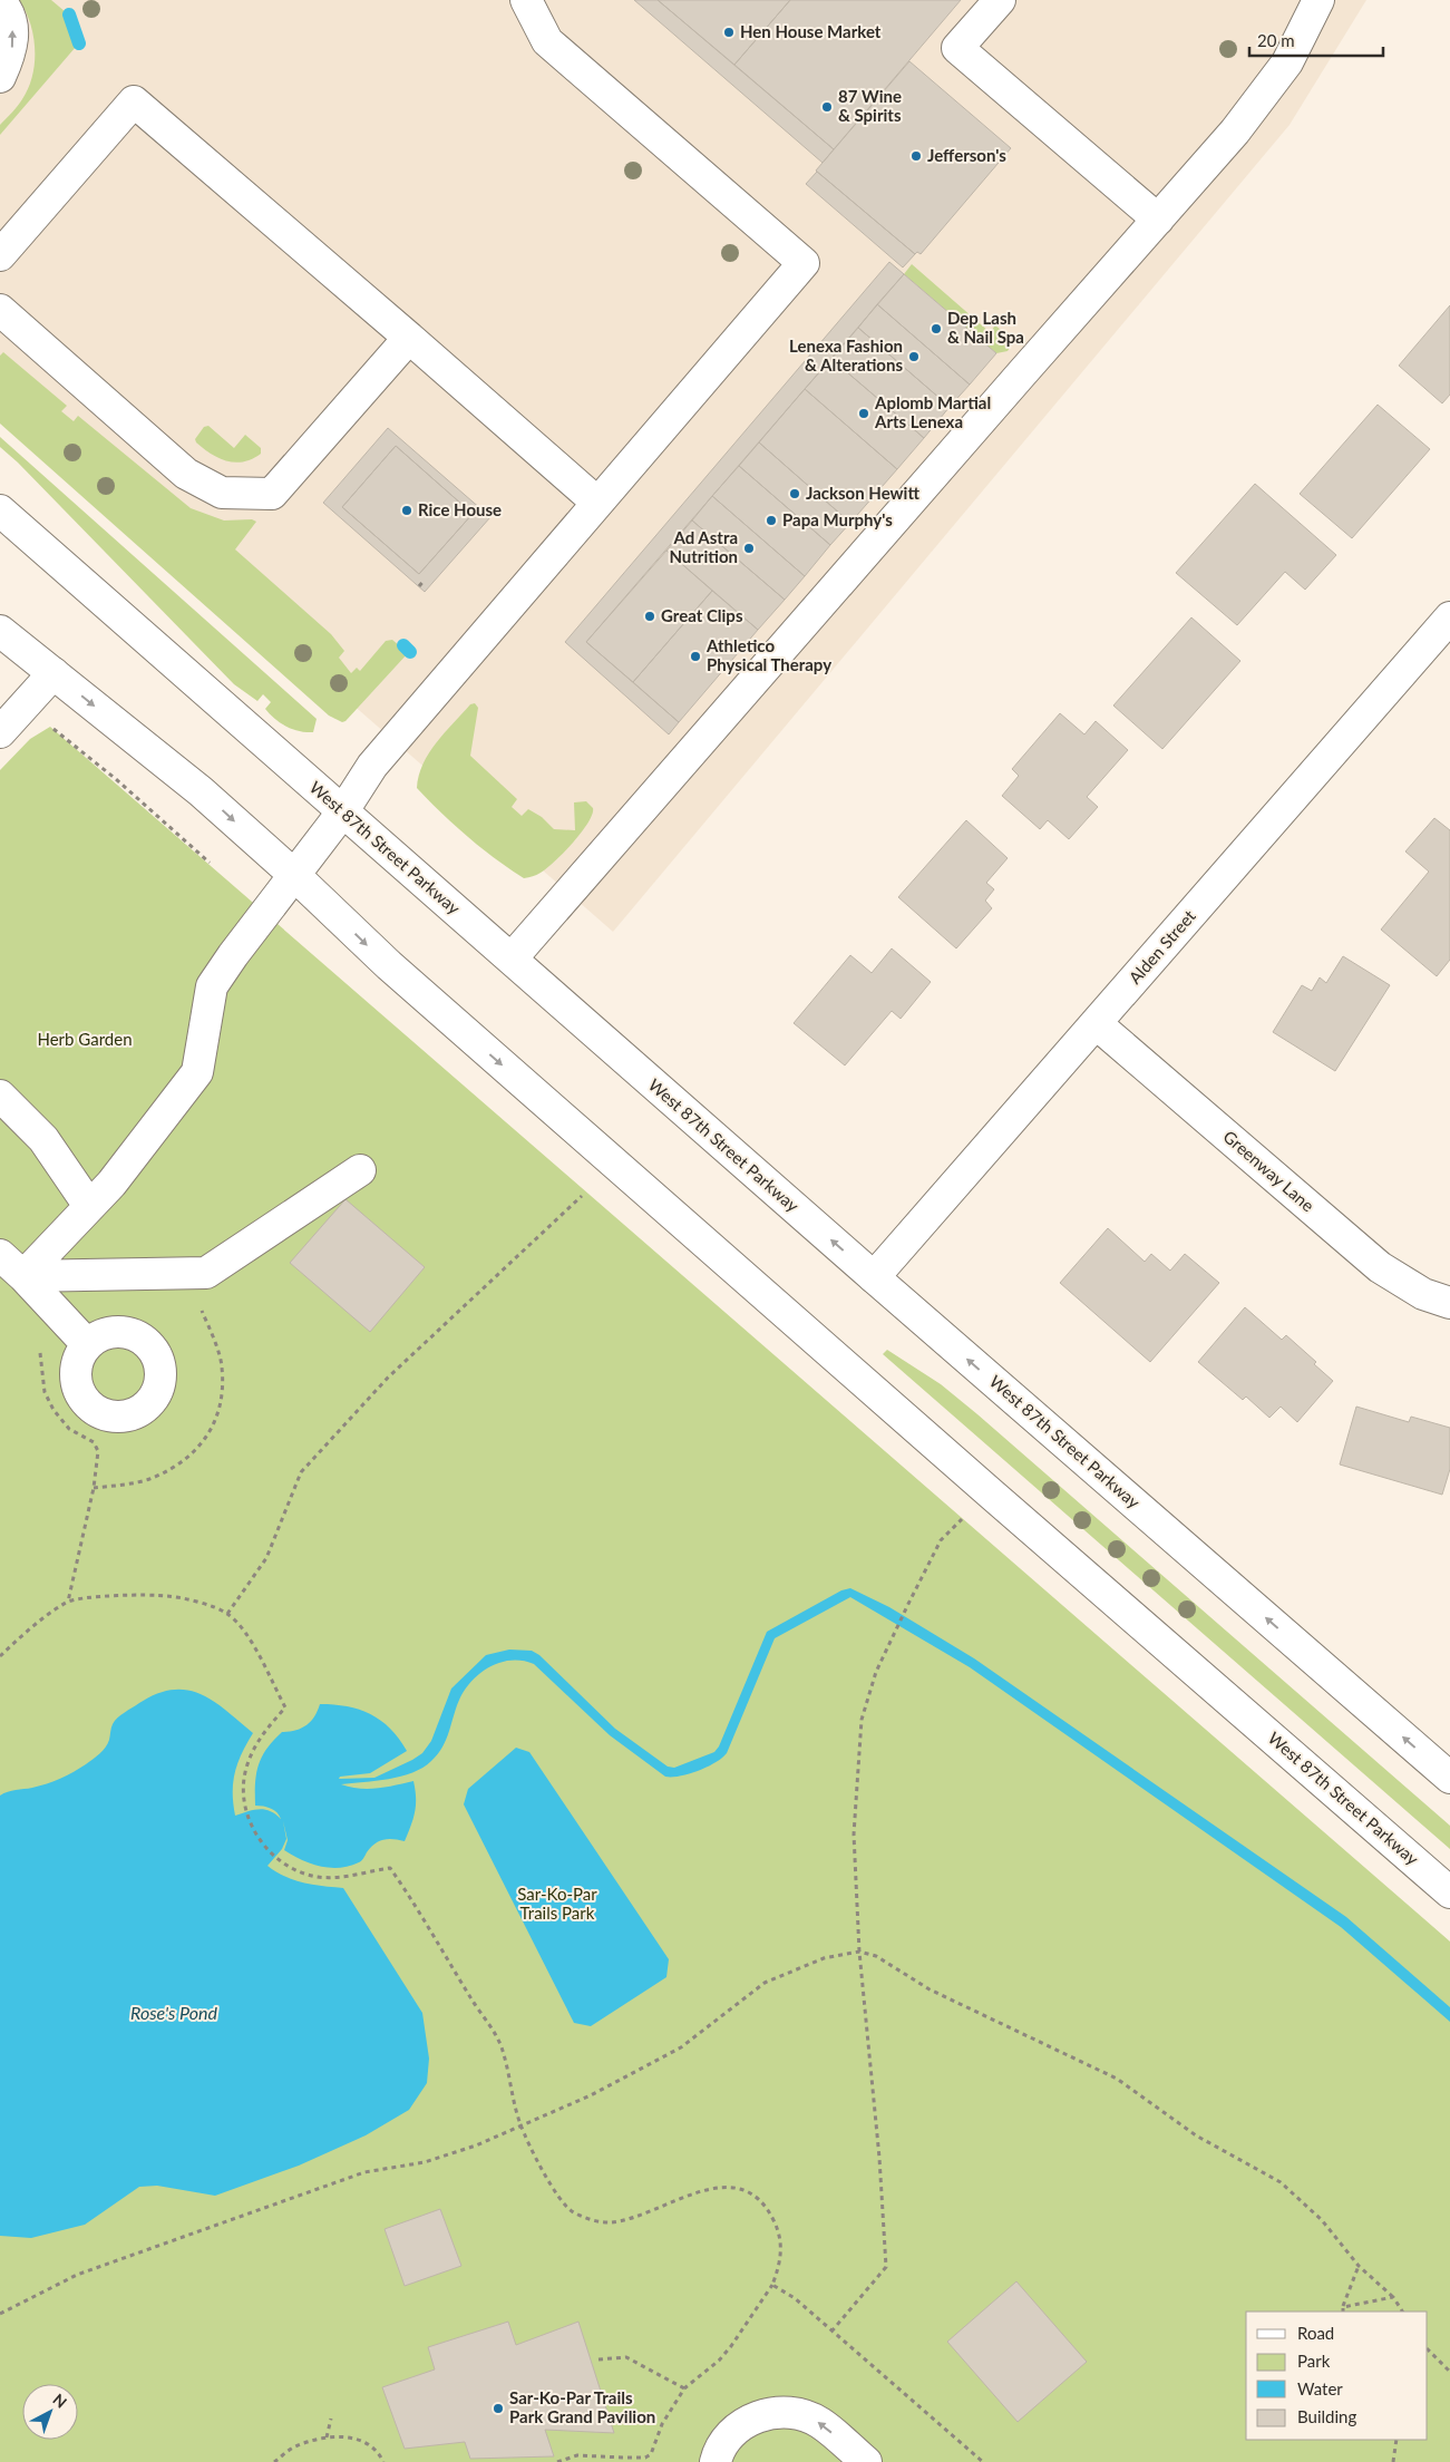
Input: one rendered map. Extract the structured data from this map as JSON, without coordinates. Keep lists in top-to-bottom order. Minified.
{"streets":{"main road":["West 87th Street Parkway","Alden Street","Greenway Lane"]},"crossings":[["West 87th Street Parkway","Alden Street"],["Alden Street","Greenway Lane"]],"water":["Rose's Pond"],"parks":["Herb Garden","Sar-Ko-Par Trails Park"],"places":["Hen House Market","87 Wine & Spirits","Jefferson's","Dep Lash & Nail Spa","Lenexa Fashion & Alterations","Aplomb Martial Arts Lenexa","Jackson Hewitt","Rice House","Papa Murphy's","Ad Astra Nutrition","Great Clips","Athletico Physical Therapy","Sar-Ko-Par Trails Park Grand Pavilion"],"legend":["Road","Park","Water","Building"],"scale_bar":"20 m","north":"top right"}
